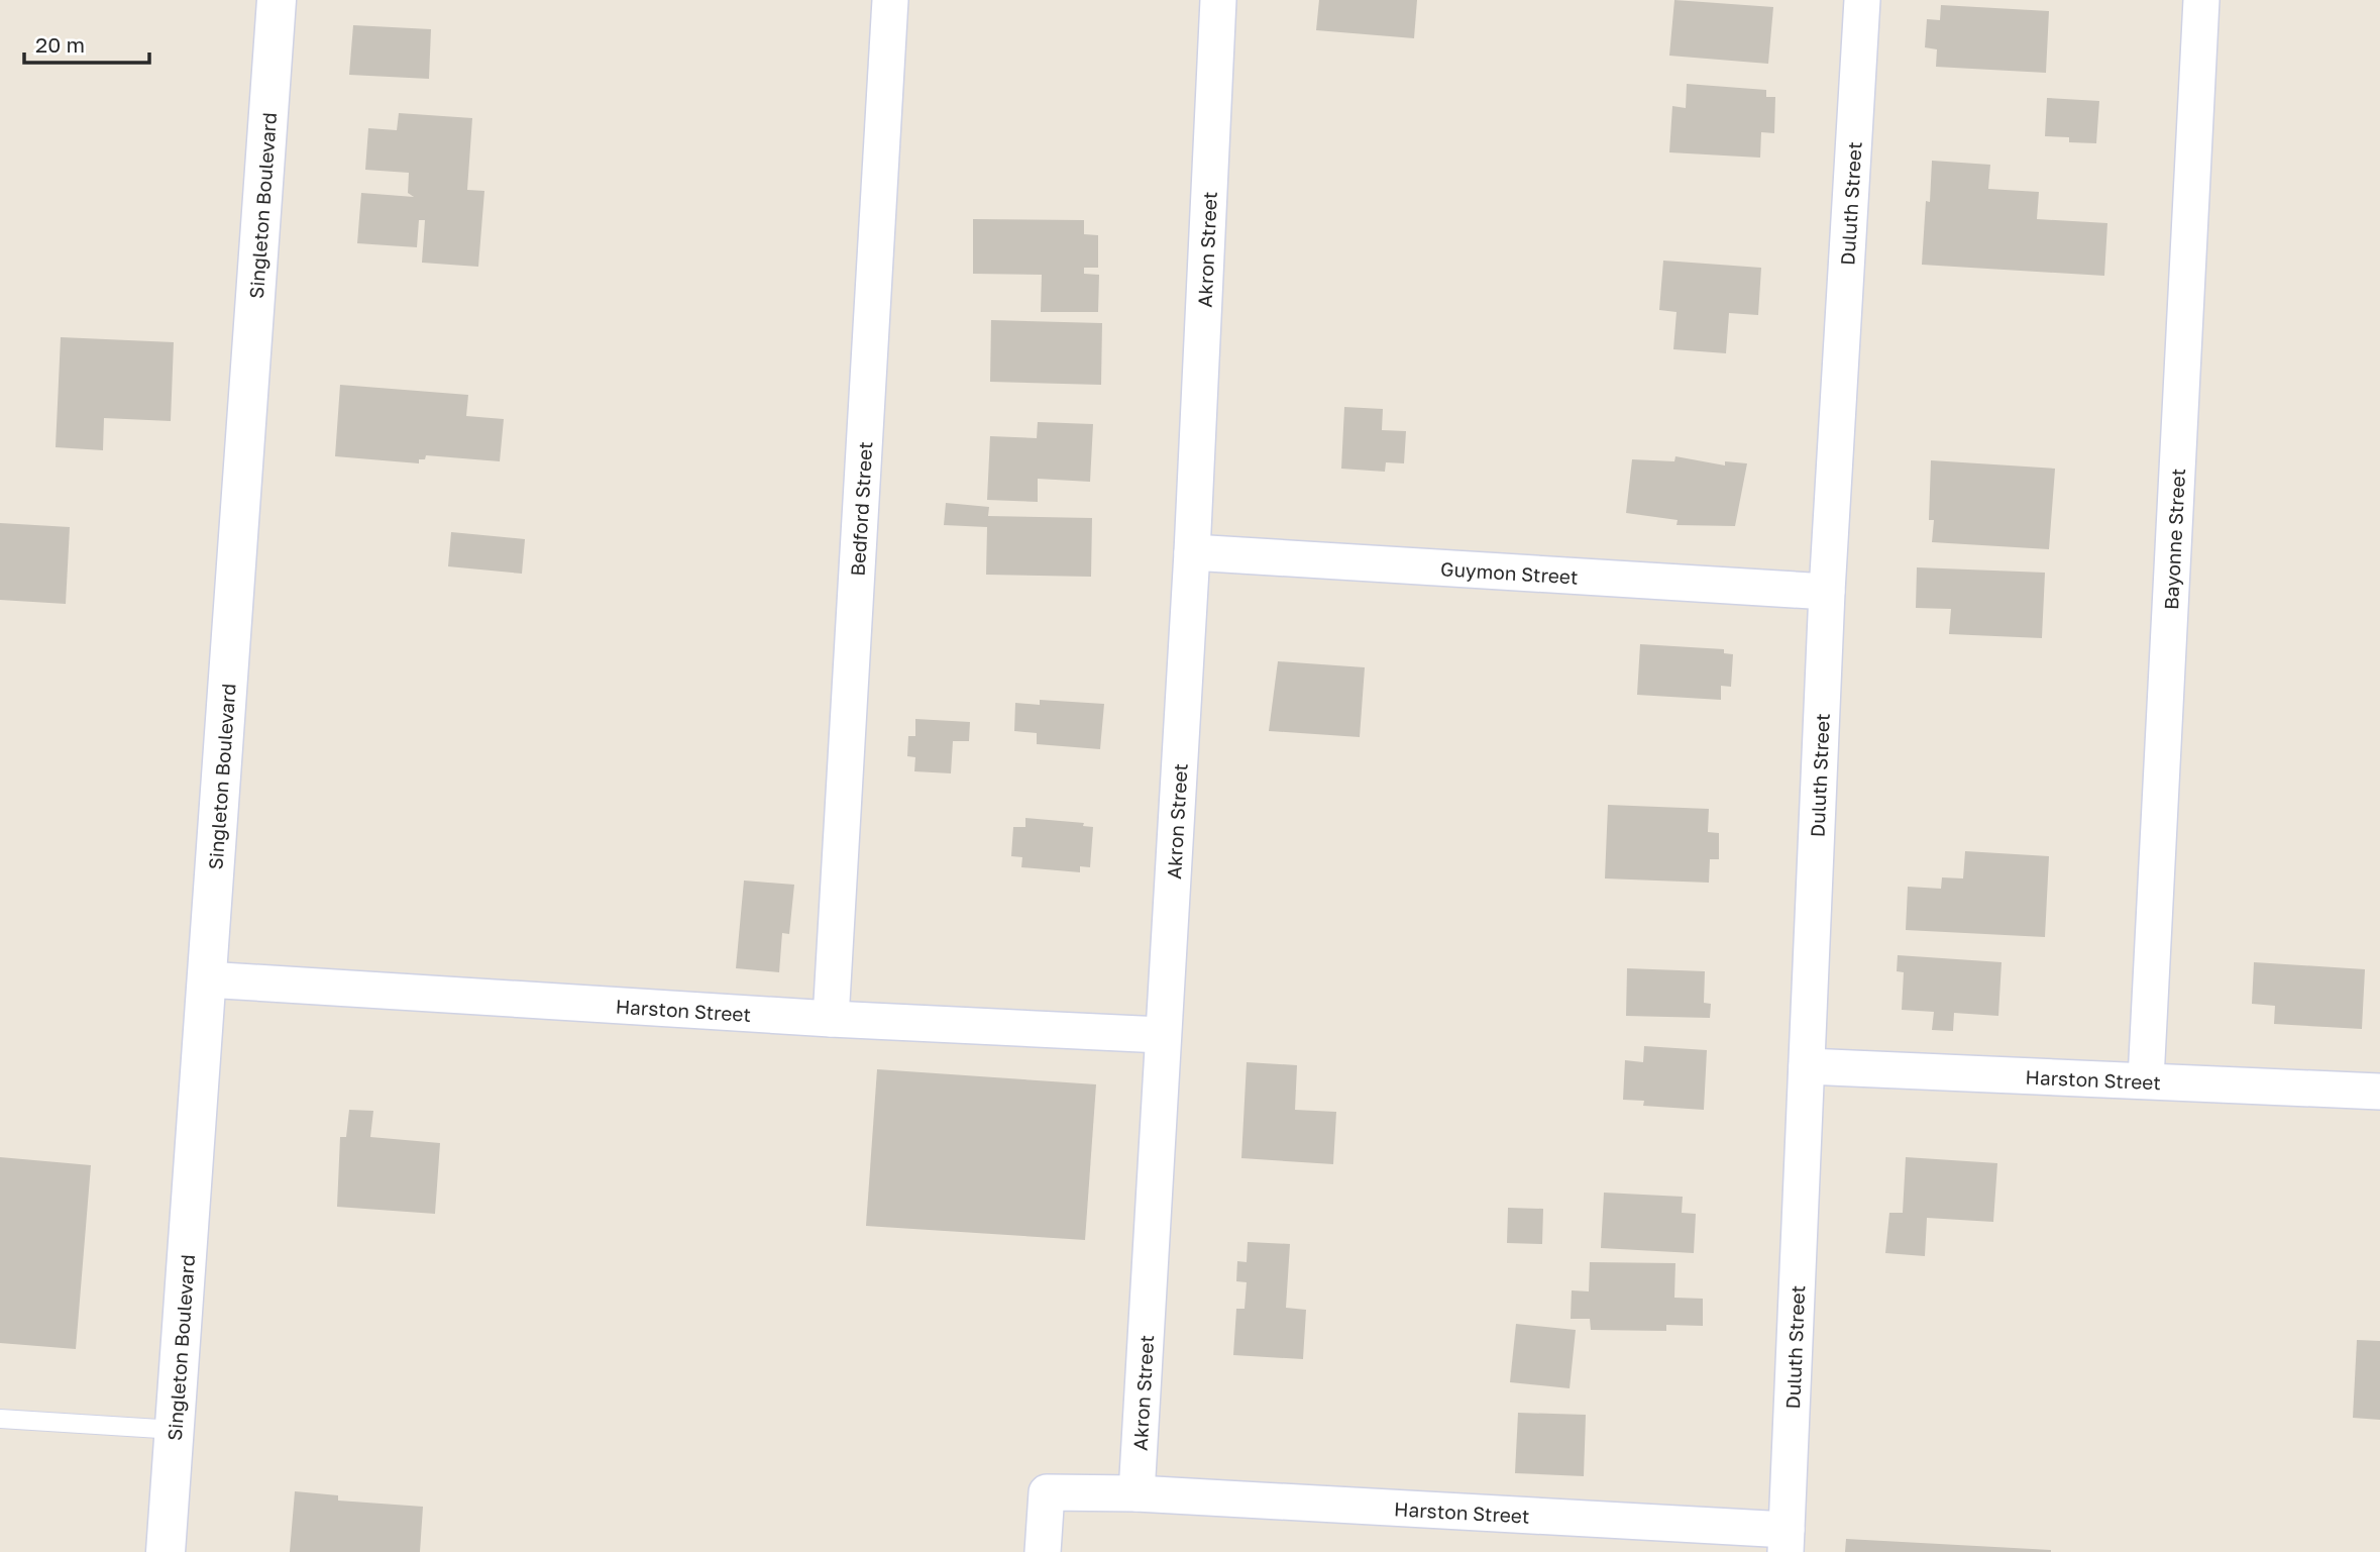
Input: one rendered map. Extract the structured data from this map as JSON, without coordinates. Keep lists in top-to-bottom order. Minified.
{"streets":{"main road":["Singleton Boulevard"],"street":["Duluth Street","Akron Street","Bedford Street","Bayonne Street","Guymon Street","Harston Street"]},"crossings":[["Duluth Street","Guymon Street"],["Duluth Street","Harston Street"],["Singleton Boulevard","Harston Street"],["Akron Street","Guymon Street"],["Akron Street","Harston Street"],["Bedford Street","Harston Street"],["Bayonne Street","Harston Street"]],"scale_bar":"20 m"}
